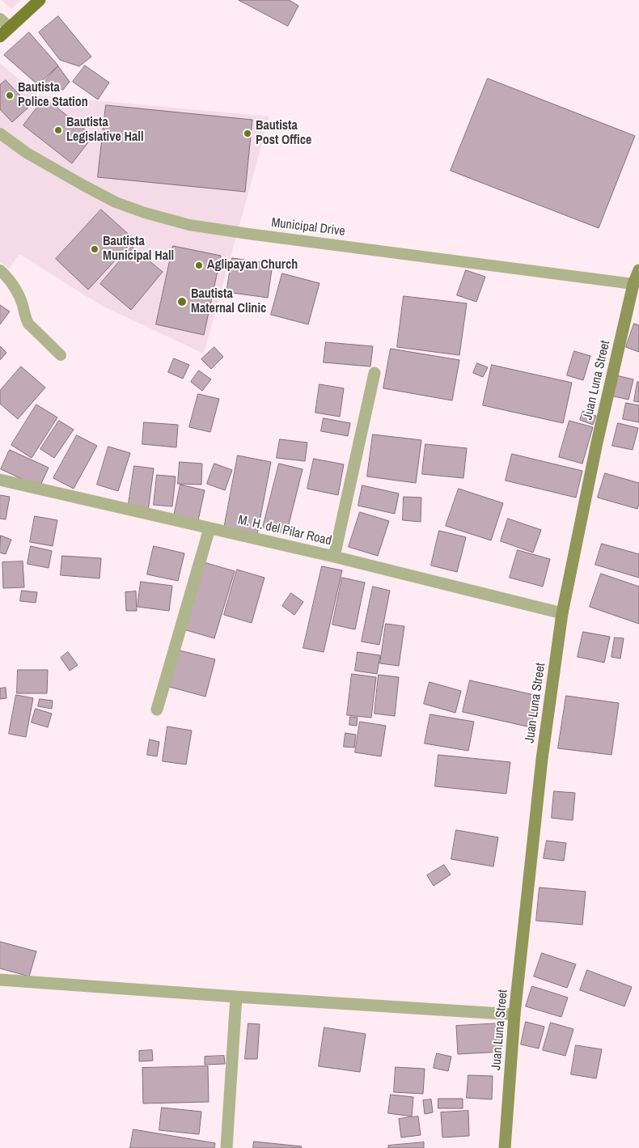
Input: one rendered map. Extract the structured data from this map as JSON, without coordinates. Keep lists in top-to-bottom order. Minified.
{"streets":{"street":["Juan Luna Street","M. H. del Pilar Road"],"lane":["Municipal Drive"]},"crossings":[["Municipal Drive","Juan Luna Street"],["Juan Luna Street","M. H. del Pilar Road"]],"places":["Bautista Police Station","Bautista Legislative Hall","Bautista Post Office","Bautista Municipal Hall","Aglipayan Church","Bautista Maternal Clinic"]}
